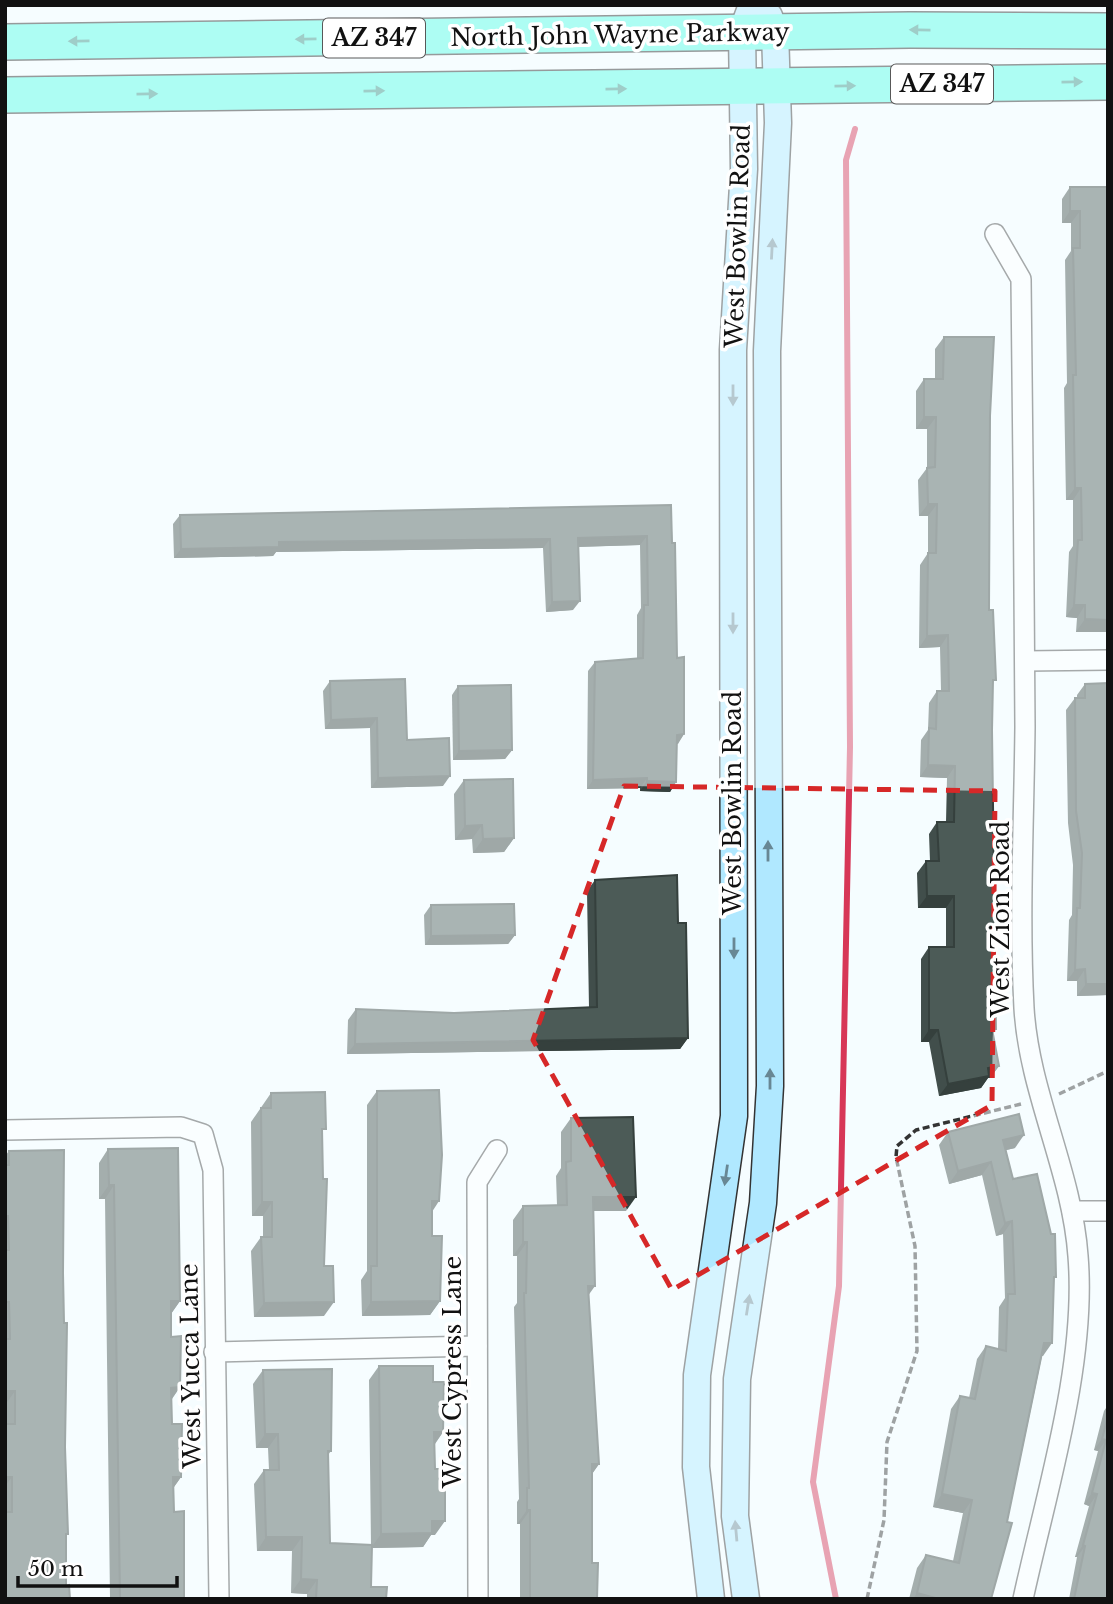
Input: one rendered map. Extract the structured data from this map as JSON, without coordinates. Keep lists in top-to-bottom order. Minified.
{"streets":{"highway":["North John Wayne Parkway","AZ 347"],"street":["West Bowlin Road","West Zion Road","West Yucca Lane","West Cypress Lane"]},"crossings":[["North John Wayne Parkway","West Bowlin Road"],["AZ 347","West Bowlin Road"]],"scale_bar":"50 m"}
